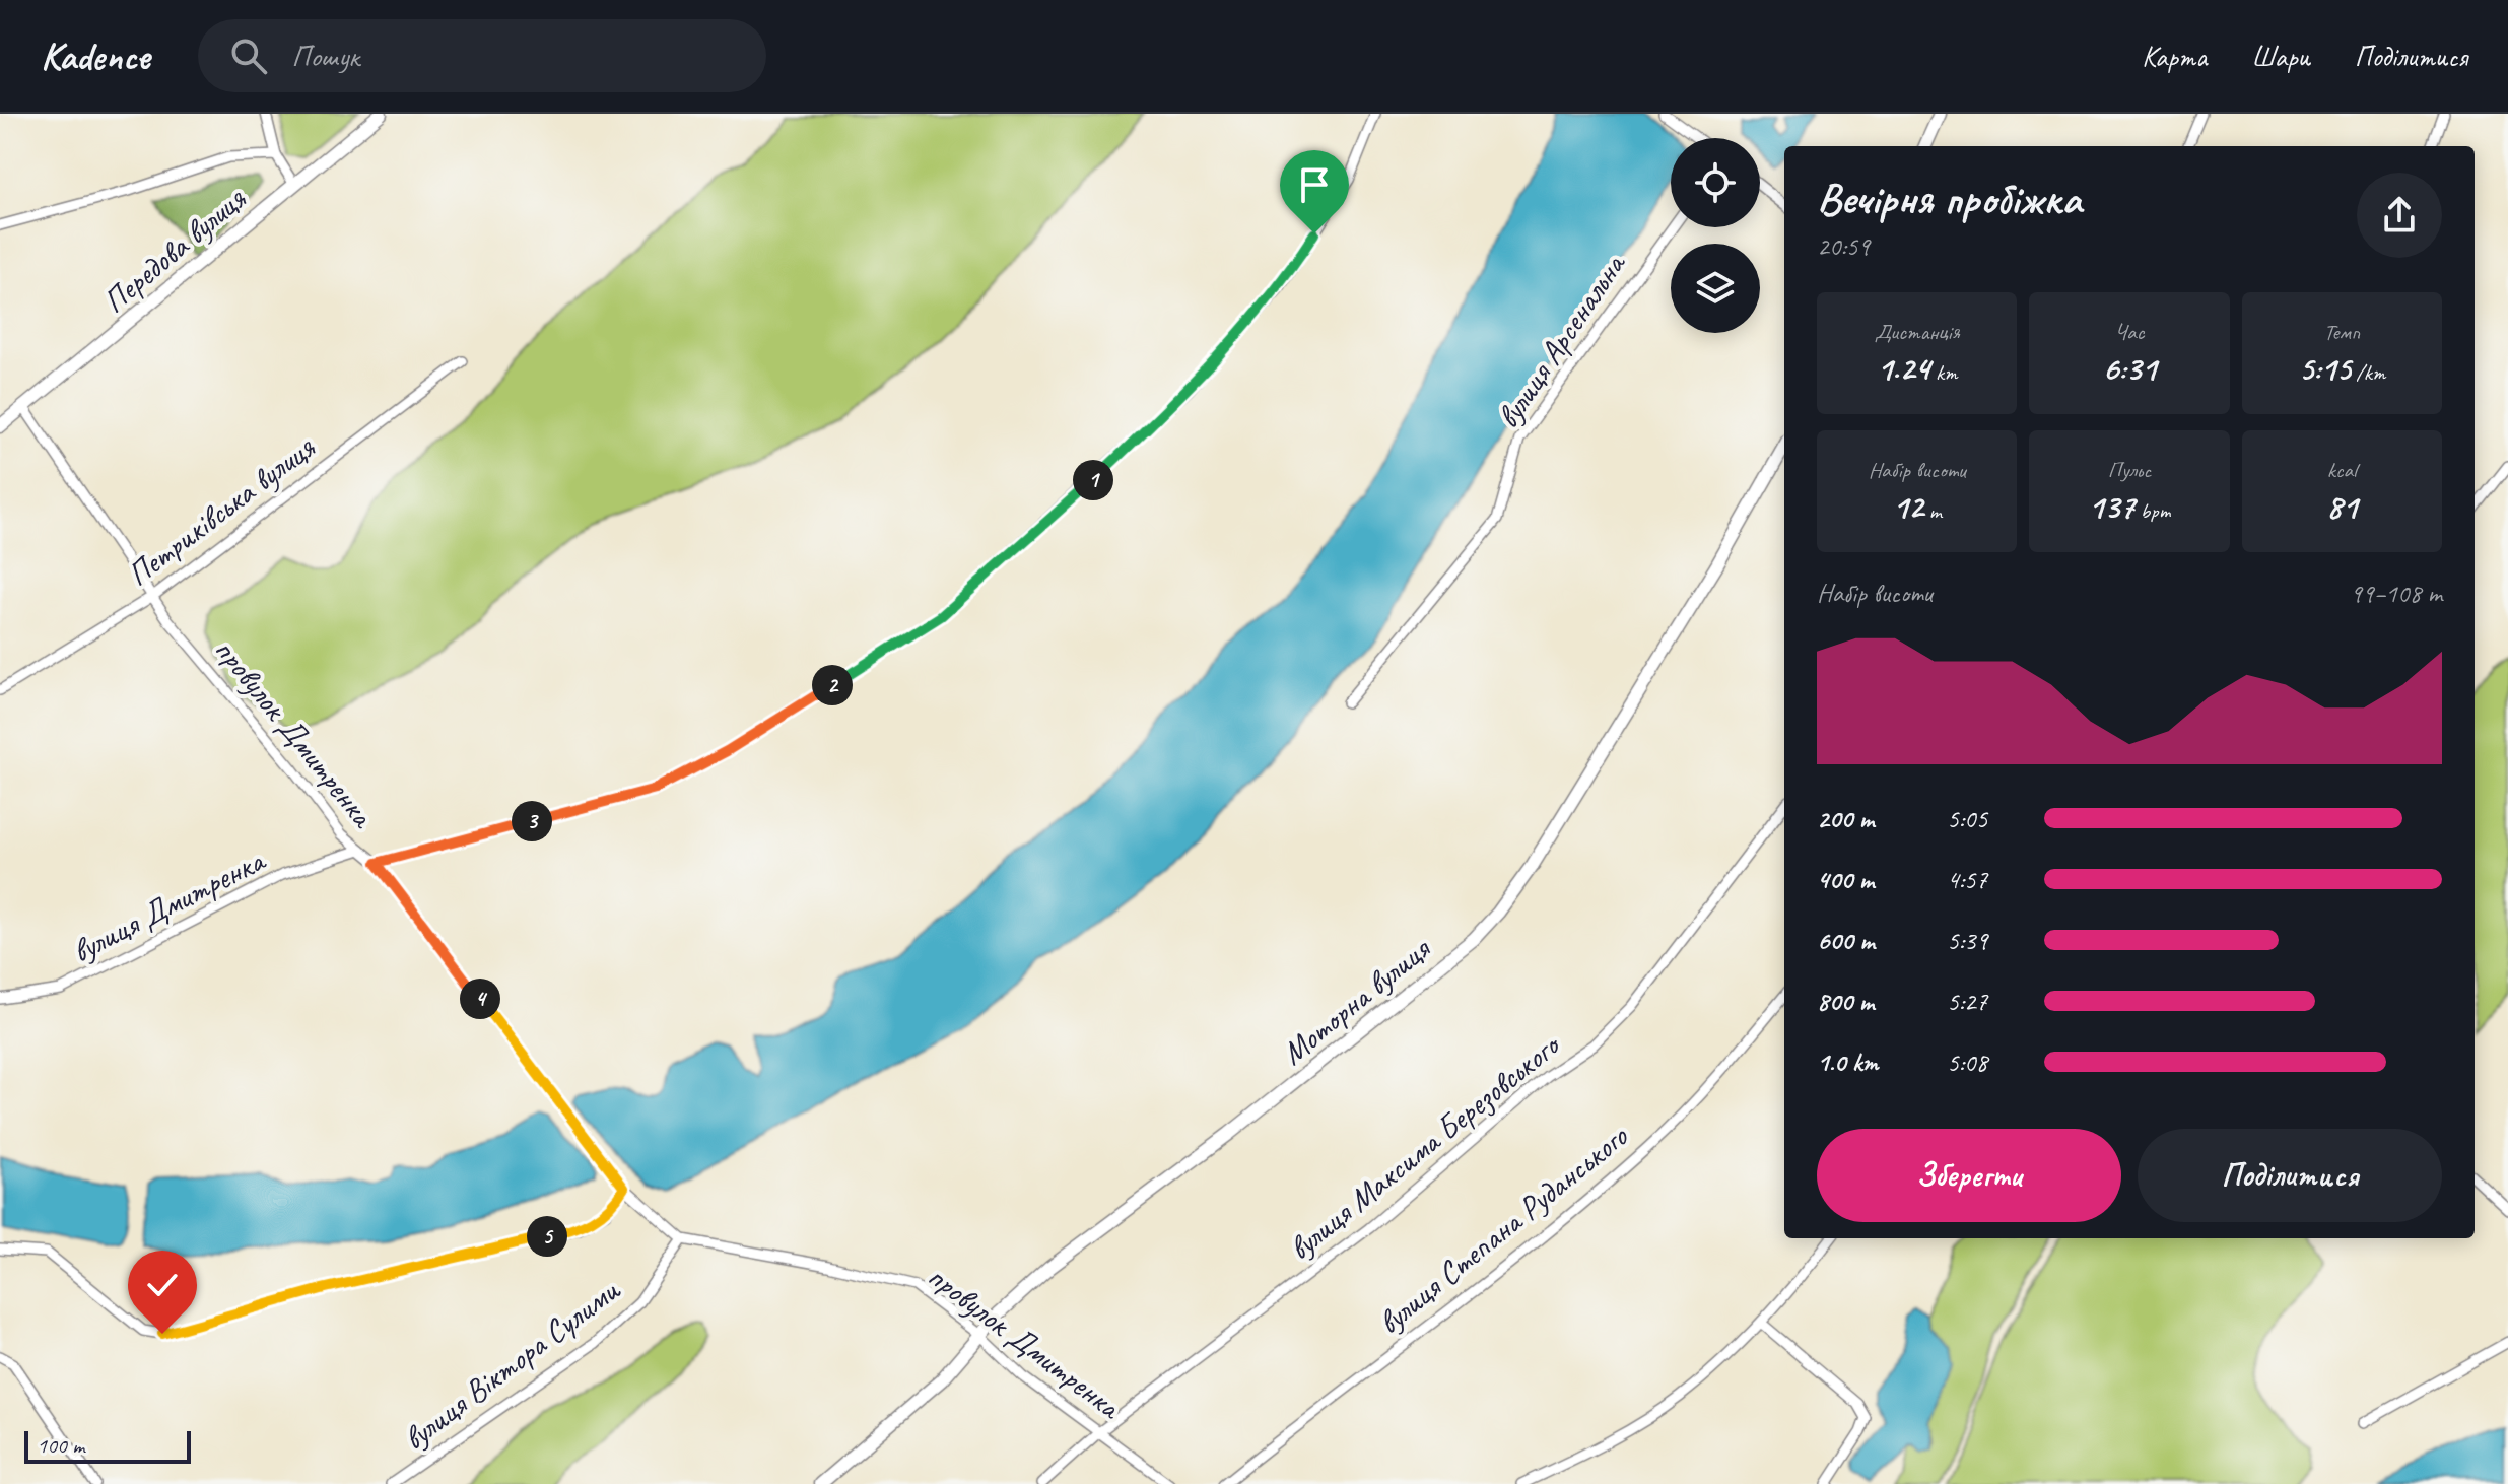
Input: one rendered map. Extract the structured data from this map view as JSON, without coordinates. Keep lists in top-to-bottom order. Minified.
{"streets":{"street":["Передова вулиця","вулиця Арсенальна","Петриківська вулиця","провулок Дмитренка","вулиця Дмитренка","Моторна вулиця","вулиця Максима Березовського","вулиця Степана Руданського","вулиця Віктора Сулими"]},"crossings":[["Передова вулиця","провулок Дмитренка"],["Петриківська вулиця","провулок Дмитренка"],["провулок Дмитренка","вулиця Дмитренка"],["провулок Дмитренка","Моторна вулиця"],["провулок Дмитренка","вулиця Максима Березовського"],["провулок Дмитренка","вулиця Віктора Сулими"]],"scale_bar":"100 m","page":{"header":"Kadence","search":"Пошук","nav":["Карта","Шари","Поділитися"],"heading":["Вечірня пробіжка","20:59"],"stats":[["Дистанція","1.24 km"],["Час","6:31"],["Темп","5:15 /km"],["Набір висоти","12 m"],["Пульс","137 bpm"],["kcal","81"]],"pins":["1","2","3","4","5"],"chart":["Набір висоти","99–108 m"],"list":[{"name":"200 m","note":"5:05"},{"name":"400 m","note":"4:57"},{"name":"600 m","note":"5:39"},{"name":"800 m","note":"5:27"},{"name":"1.0 km","note":"5:08"}],"buttons":["Зберегти","Поділитися"],"scale":"100 m"}}
